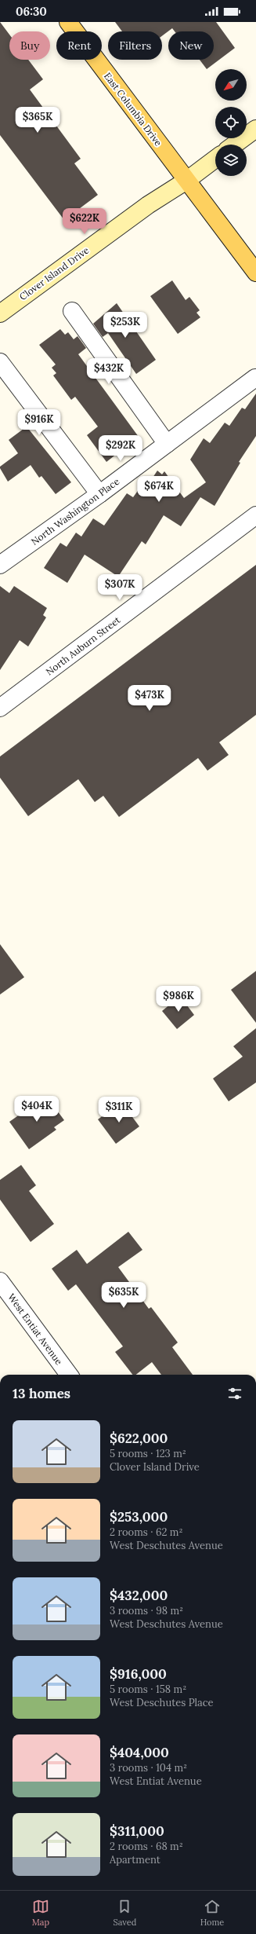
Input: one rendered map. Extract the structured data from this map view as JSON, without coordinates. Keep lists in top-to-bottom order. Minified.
{"streets":{"main road":["East Columbia Drive"],"street":["Clover Island Drive","North Washington Place","North Auburn Street","West Entiat Avenue"]},"crossings":[["East Columbia Drive","Clover Island Drive"]],"north":"bottom left","page":{"status":"06:30","chip":["Buy","Rent","Filters","New"],"price":["$365K","$622K","$253K","$432K","$916K","$292K","$674K","$307K","$473K","$986K","$404K","$311K","$635K"],"heading":"13 homes","list":[{"name":"$622,000","note":"5 rooms · 123 m² · Clover Island Drive"},{"name":"$253,000","note":"2 rooms · 62 m² · West Deschutes Avenue"},{"name":"$432,000","note":"3 rooms · 98 m² · West Deschutes Avenue"},{"name":"$916,000","note":"5 rooms · 158 m² · West Deschutes Place"},{"name":"$404,000","note":"3 rooms · 104 m² · West Entiat Avenue"},{"name":"$311,000","note":"2 rooms · 68 m² · Apartment"}],"tabs":["Map","Saved","Home"]}}
